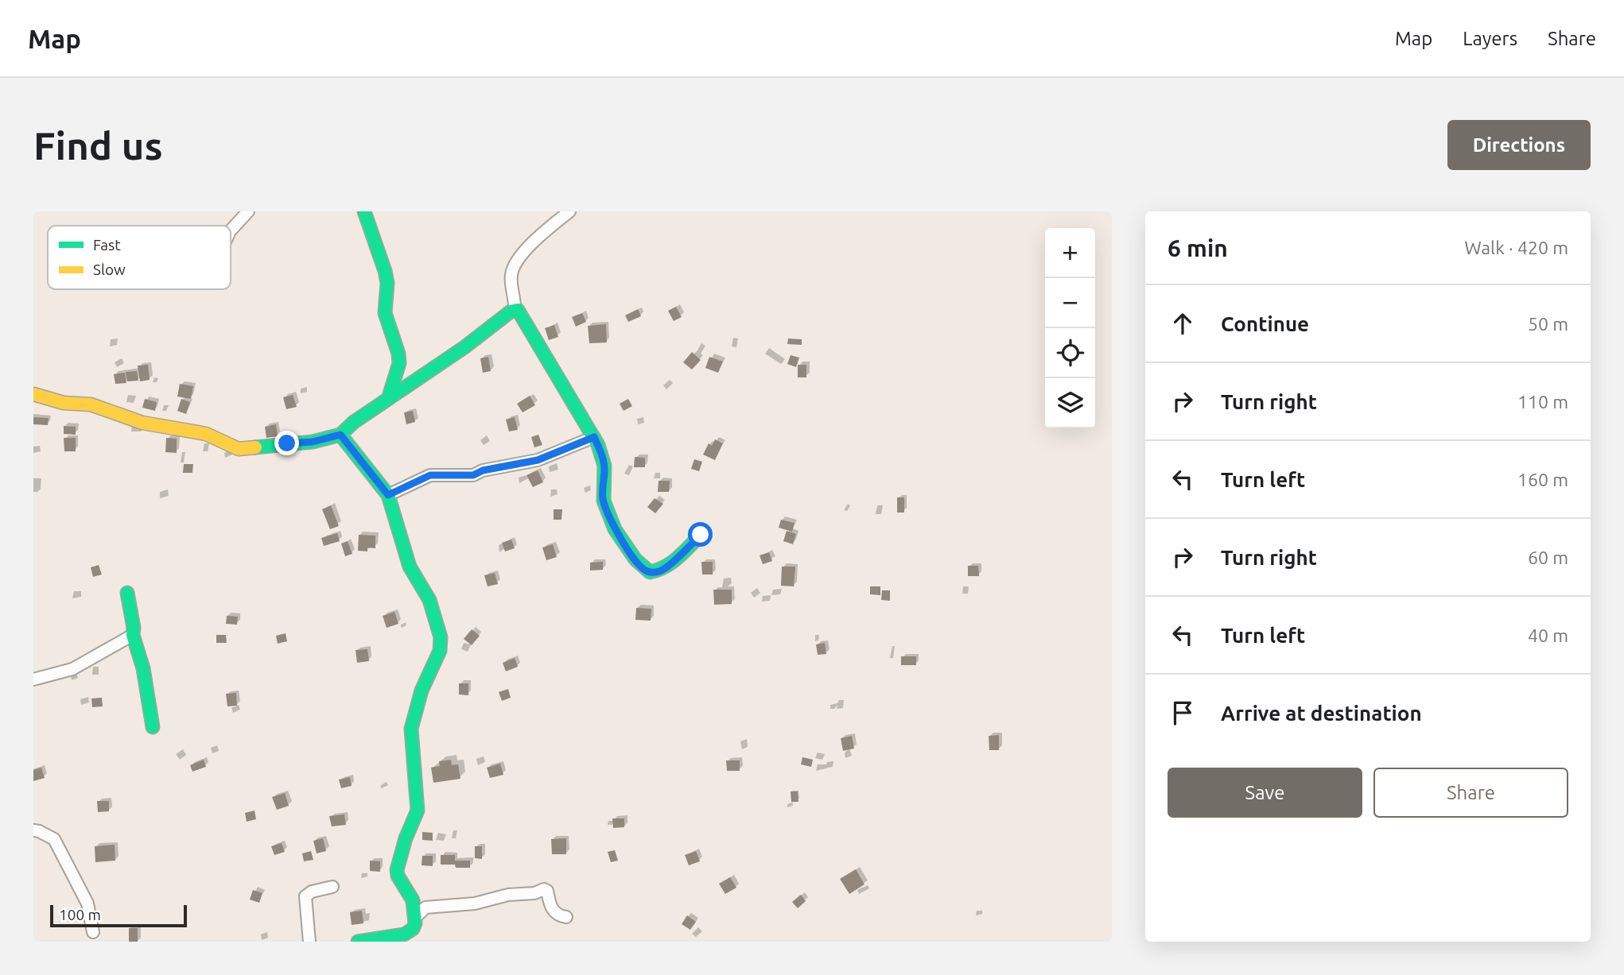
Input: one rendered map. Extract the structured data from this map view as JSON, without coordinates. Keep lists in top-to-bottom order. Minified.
{"legend":["Fast","Slow"],"scale_bar":"100 m","page":{"header":"Map","nav":["Map","Layers","Share"],"buttons":["Directions",["Save","Share"]],"title":"Find us","heading":["6 min","Walk · 420 m"],"map_buttons":["+","−"],"list":[["Continue","50 m"],["Turn right","110 m"],["Turn left","160 m"],["Turn right","60 m"],["Turn left","40 m"],"Arrive at destination"],"scale":"100 m"}}
